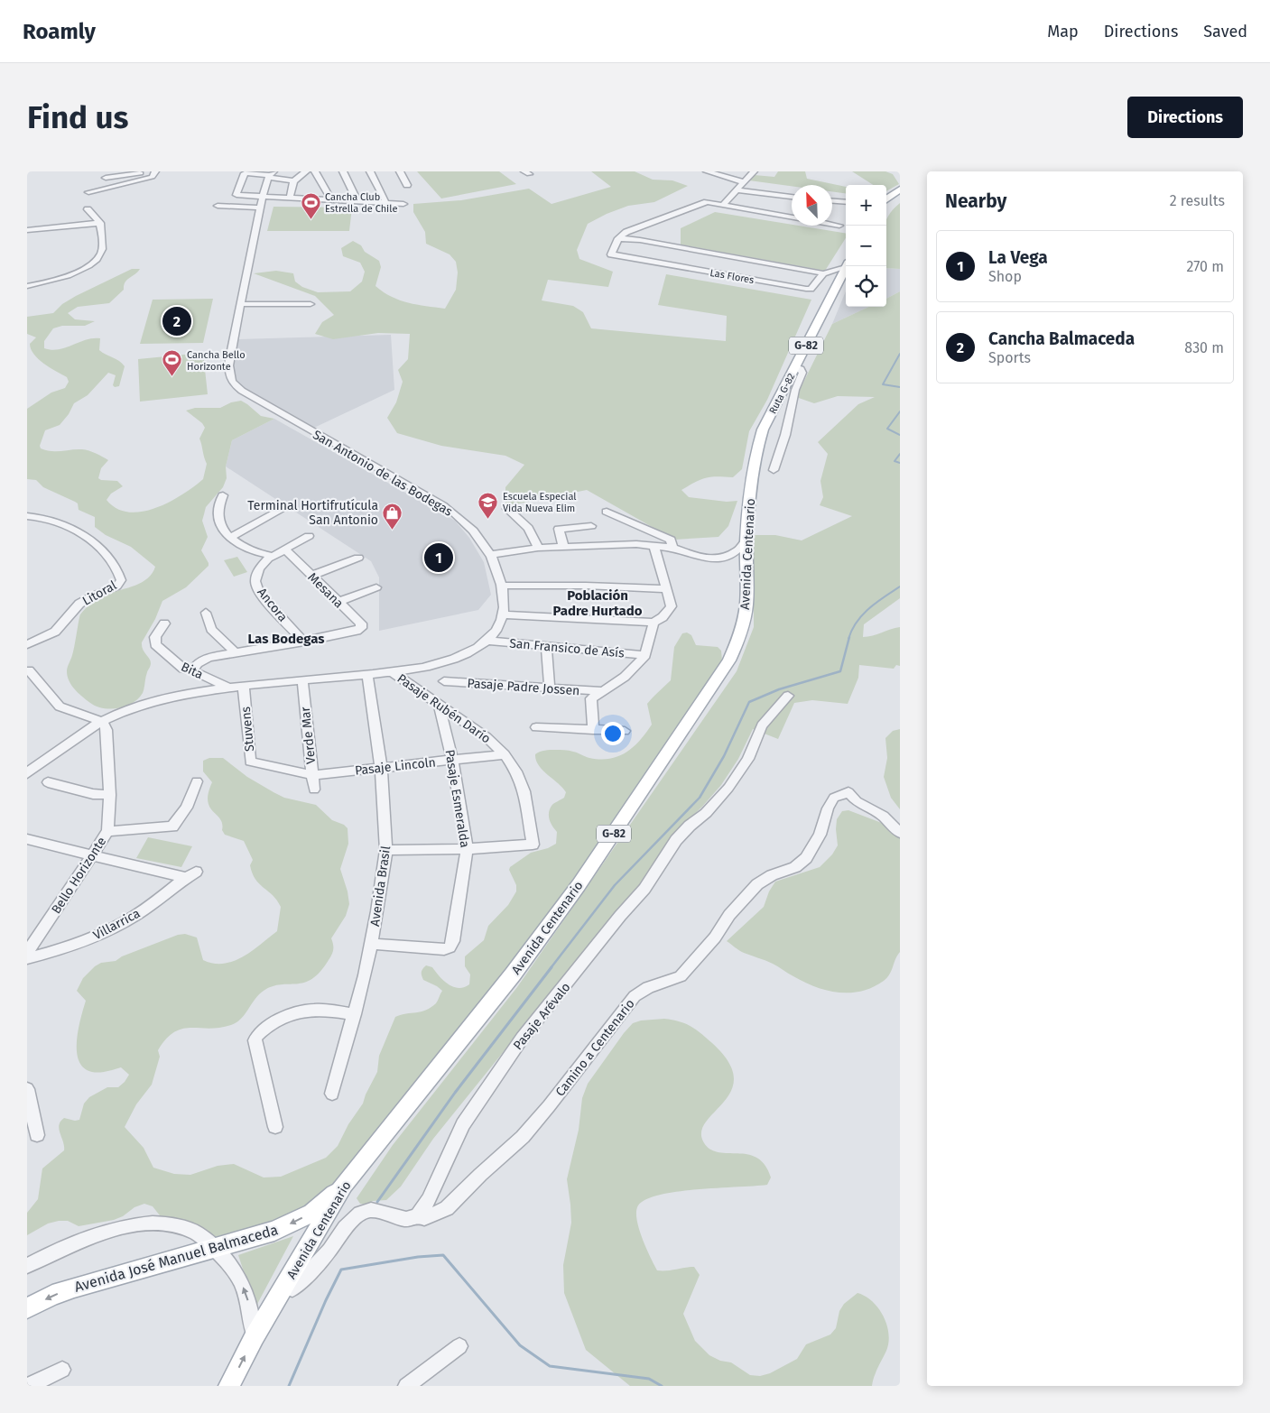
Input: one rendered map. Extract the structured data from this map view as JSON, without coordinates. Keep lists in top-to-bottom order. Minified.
{"streets":{"main road":["G-82","Ruta G-82","Avenida Centenario","Avenida José Manuel Balmaceda"],"street":["Las Flores","San Antonio de las Bodegas","Mesana","Litoral","Ancora","San Fransico de Asís","Bita","Pasaje Padre Jossen","Pasaje Rubén Darío","Stuvens","Verde Mar","Pasaje Lincoln","Pasaje Esmeralda","Bello Horizonte","Avenida Brasil","Villarrica","Pasaje Arévalo","Camino a Centenario"]},"crossings":[["Ruta G-82","Avenida Centenario"],["Avenida Centenario","Avenida José Manuel Balmaceda"],["Mesana","Ancora"],["Pasaje Rubén Darío","Pasaje Lincoln"],["Pasaje Rubén Darío","Pasaje Esmeralda"],["Stuvens","Verde Mar"],["Stuvens","Pasaje Lincoln"],["Verde Mar","Pasaje Lincoln"],["Pasaje Lincoln","Pasaje Esmeralda"],["Pasaje Lincoln","Avenida Brasil"],["Pasaje Esmeralda","Avenida Brasil"],["Bello Horizonte","Villarrica"],["Pasaje Arévalo","Camino a Centenario"]],"one_way":["Avenida José Manuel Balmaceda"],"districts":["Población Padre Hurtado","Las Bodegas"],"places":{"sports":["Cancha Club Estrella de Chile","Cancha Bello Horizonte"],"school or university":["Escuela Especial Vida Nueva Elim"],"shop":["Terminal Hortifrutícula San Antonio"]},"north":"top left","page":{"header":"Roamly","nav":["Map","Directions","Saved"],"buttons":"Directions","title":"Find us","heading":["Nearby","2 results"],"map_buttons":["+","−"],"list":[{"mark":"1","name":"La Vega","note":"Shop","value":"270 m"},{"mark":"2","name":"Cancha Balmaceda","note":"Sports","value":"830 m"}],"pins":["2","1"]}}
